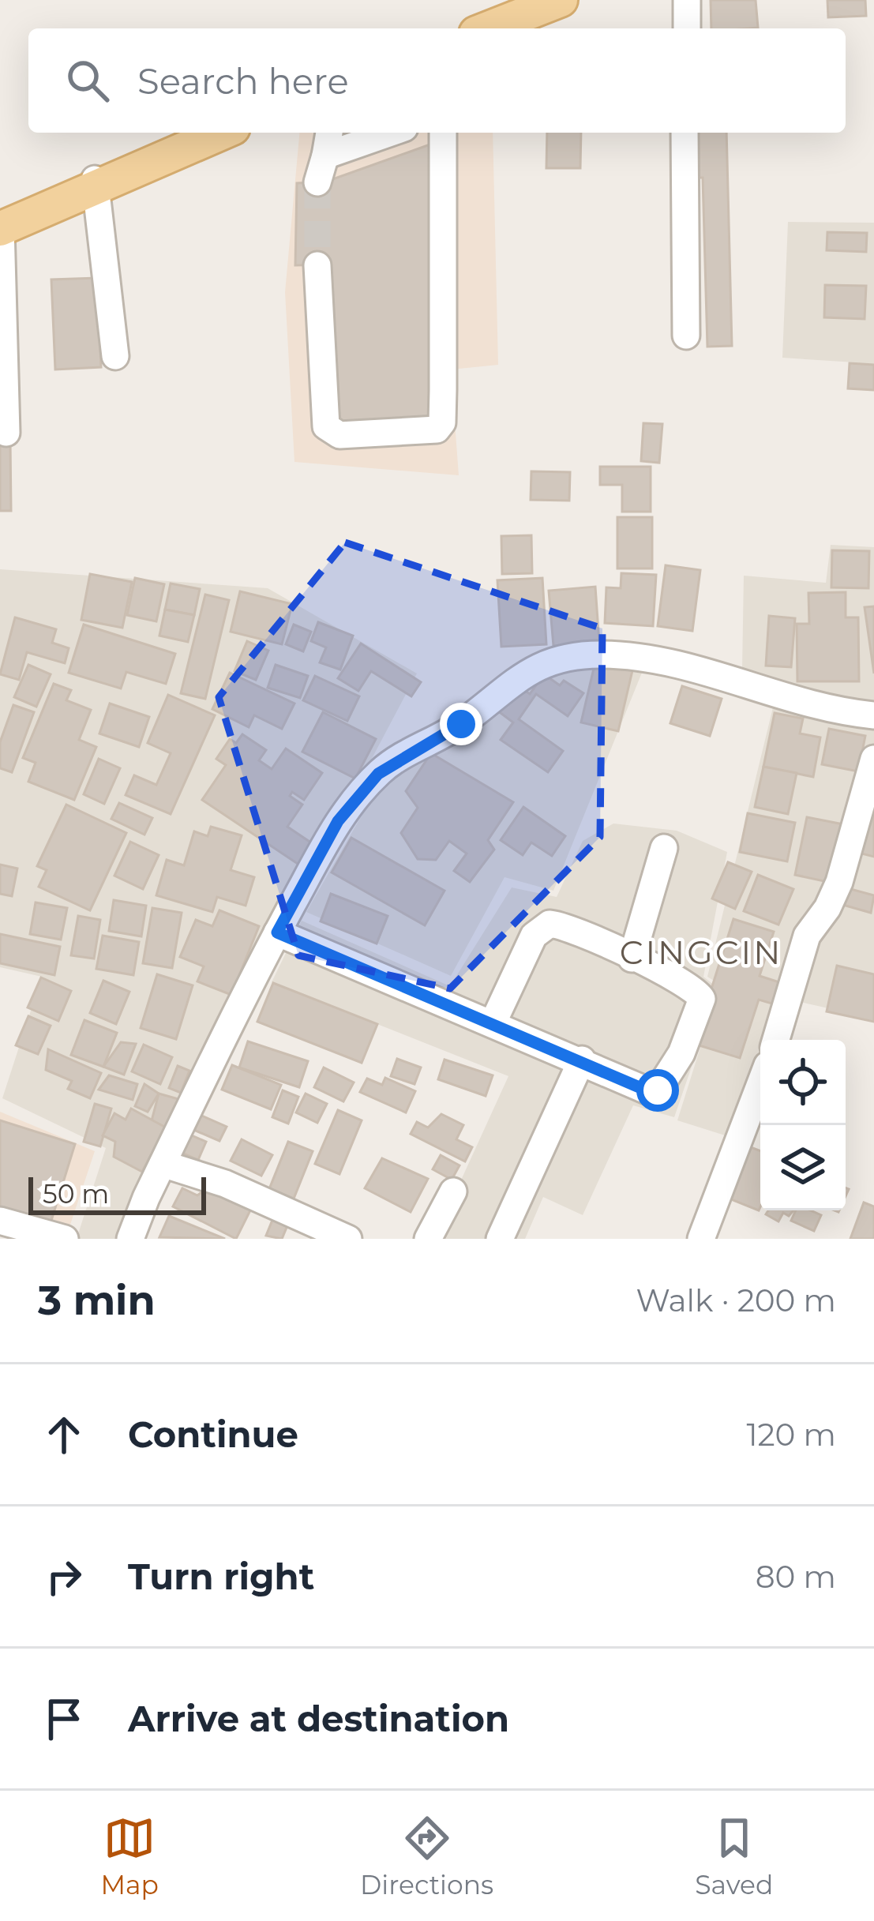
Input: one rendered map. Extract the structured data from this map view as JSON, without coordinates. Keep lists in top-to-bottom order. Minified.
{"districts":["CINGCIN"],"scale_bar":"50 m","page":{"search":"Search here","scale":"50 m","heading":["3 min","Walk · 200 m"],"list":[["Continue","120 m"],["Turn right","80 m"],"Arrive at destination"],"nav":["Map","Directions","Saved"]}}
